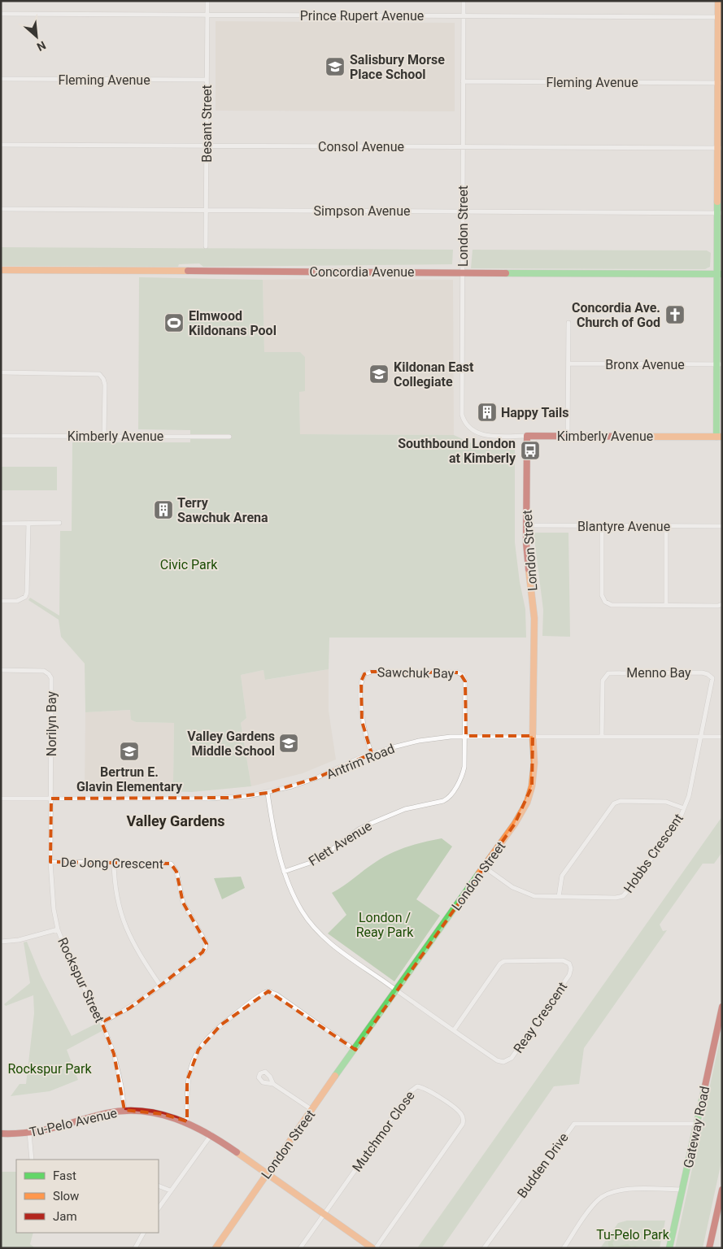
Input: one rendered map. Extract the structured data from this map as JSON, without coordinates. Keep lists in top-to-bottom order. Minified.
{"streets":{"street":["Prince Rupert Avenue","Fleming Avenue","Besant Street","Consol Avenue","Simpson Avenue","London Street","Concordia Avenue","Bronx Avenue","Kimberly Avenue","Blantyre Avenue","Sawchuk Bay","Menno Bay","Norilyn Bay","Antrim Road","Flett Avenue","Hobbs Crescent","De Jong Crescent","Rockspur Street","Reay Crescent","Tu-Pelo Avenue","Gateway Road","Mutchmor Close","Budden Drive"]},"crossings":[["Prince Rupert Avenue","Besant Street"],["Prince Rupert Avenue","London Street"],["Fleming Avenue","Besant Street"],["Fleming Avenue","London Street"],["Besant Street","Consol Avenue"],["Besant Street","Simpson Avenue"],["Consol Avenue","London Street"],["Simpson Avenue","London Street"],["London Street","Concordia Avenue"],["London Street","Kimberly Avenue"],["London Street","Blantyre Avenue"],["London Street","Antrim Road"],["London Street","Hobbs Crescent"],["London Street","Reay Crescent"],["London Street","Tu-Pelo Avenue"],["Sawchuk Bay","Antrim Road"],["Sawchuk Bay","Flett Avenue"],["Menno Bay","Antrim Road"],["Menno Bay","Hobbs Crescent"],["Norilyn Bay","Antrim Road"],["Norilyn Bay","Rockspur Street"],["Antrim Road","Flett Avenue"],["Antrim Road","Hobbs Crescent"],["Antrim Road","Rockspur Street"],["Antrim Road","Reay Crescent"],["Flett Avenue","Reay Crescent"],["De Jong Crescent","Rockspur Street"],["Rockspur Street","Tu-Pelo Avenue"],["Tu-Pelo Avenue","Mutchmor Close"],["Gateway Road","Budden Drive"]],"districts":["Valley Gardens"],"parks":["Civic Park","London / Reay Park","Rockspur Park","Tu-Pelo Park"],"places":{"school or university":["Salisbury Morse Place School","Kildonan East Collegiate","Valley Gardens Middle School","Bertrun E. Glavin Elementary"],"church":["Concordia Ave. Church of God"],"sports":["Elmwood Kildonans Pool"],"building":["Happy Tails","Terry Sawchuk Arena"],"bus stop":["Southbound London at Kimberly"]},"legend":["Fast","Slow","Jam"],"north":"bottom right"}
